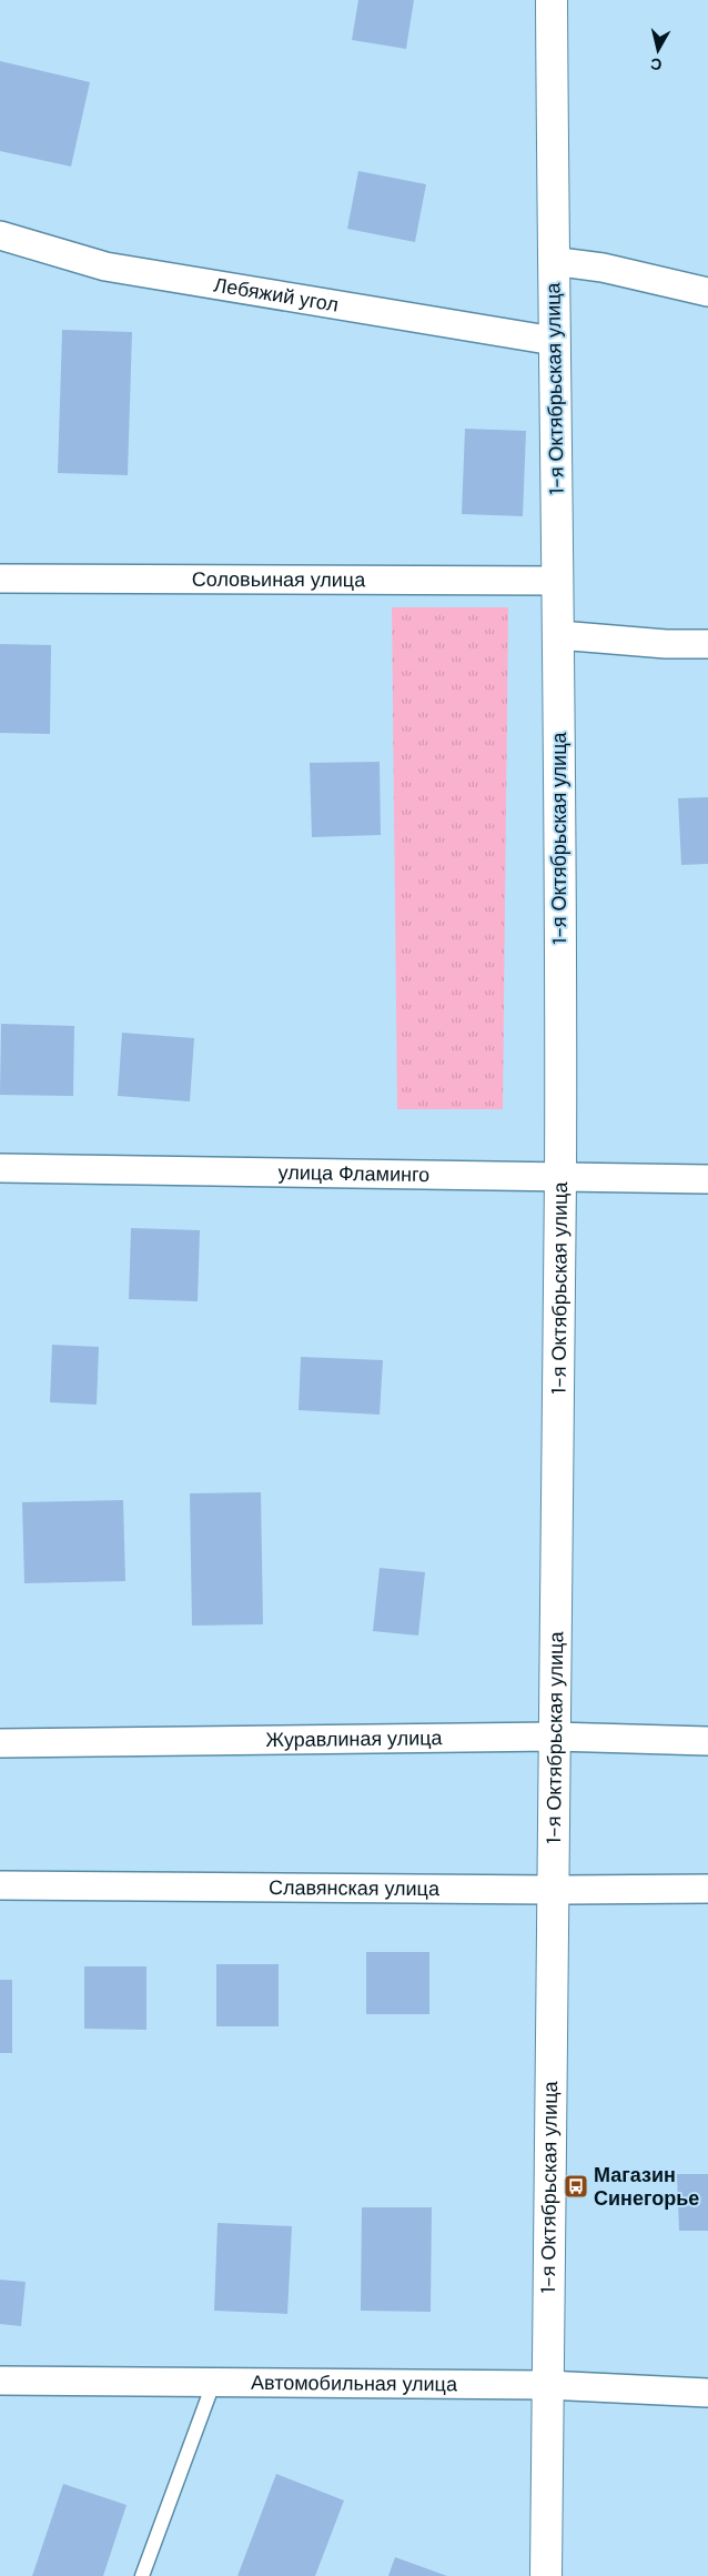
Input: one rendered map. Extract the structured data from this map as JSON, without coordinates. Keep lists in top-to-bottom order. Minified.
{"streets":{"street":["Лебяжий угол","1-я Октябрьская улица","Соловьиная улица","улица Фламинго","Журавлиная улица","Славянская улица","Автомобильная улица"]},"crossings":[["Лебяжий угол","1-я Октябрьская улица"],["1-я Октябрьская улица","Соловьиная улица"],["1-я Октябрьская улица","улица Фламинго"],["1-я Октябрьская улица","Журавлиная улица"],["1-я Октябрьская улица","Славянская улица"],["1-я Октябрьская улица","Автомобильная улица"]],"places":{"bus stop":["Магазин Синегорье"]},"north":"bottom"}
